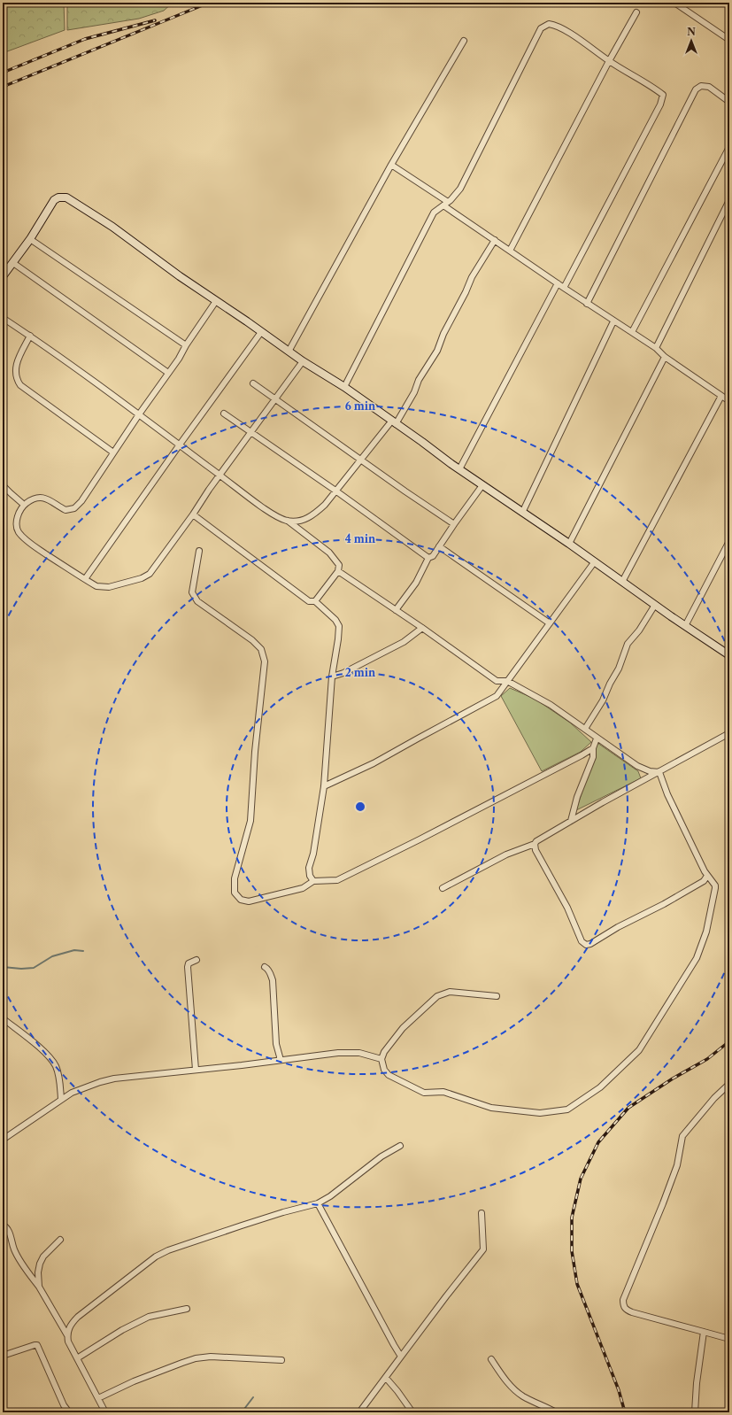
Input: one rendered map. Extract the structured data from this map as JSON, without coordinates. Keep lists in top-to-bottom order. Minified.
{"north":"top","rings":["6 min","4 min","2 min"]}
